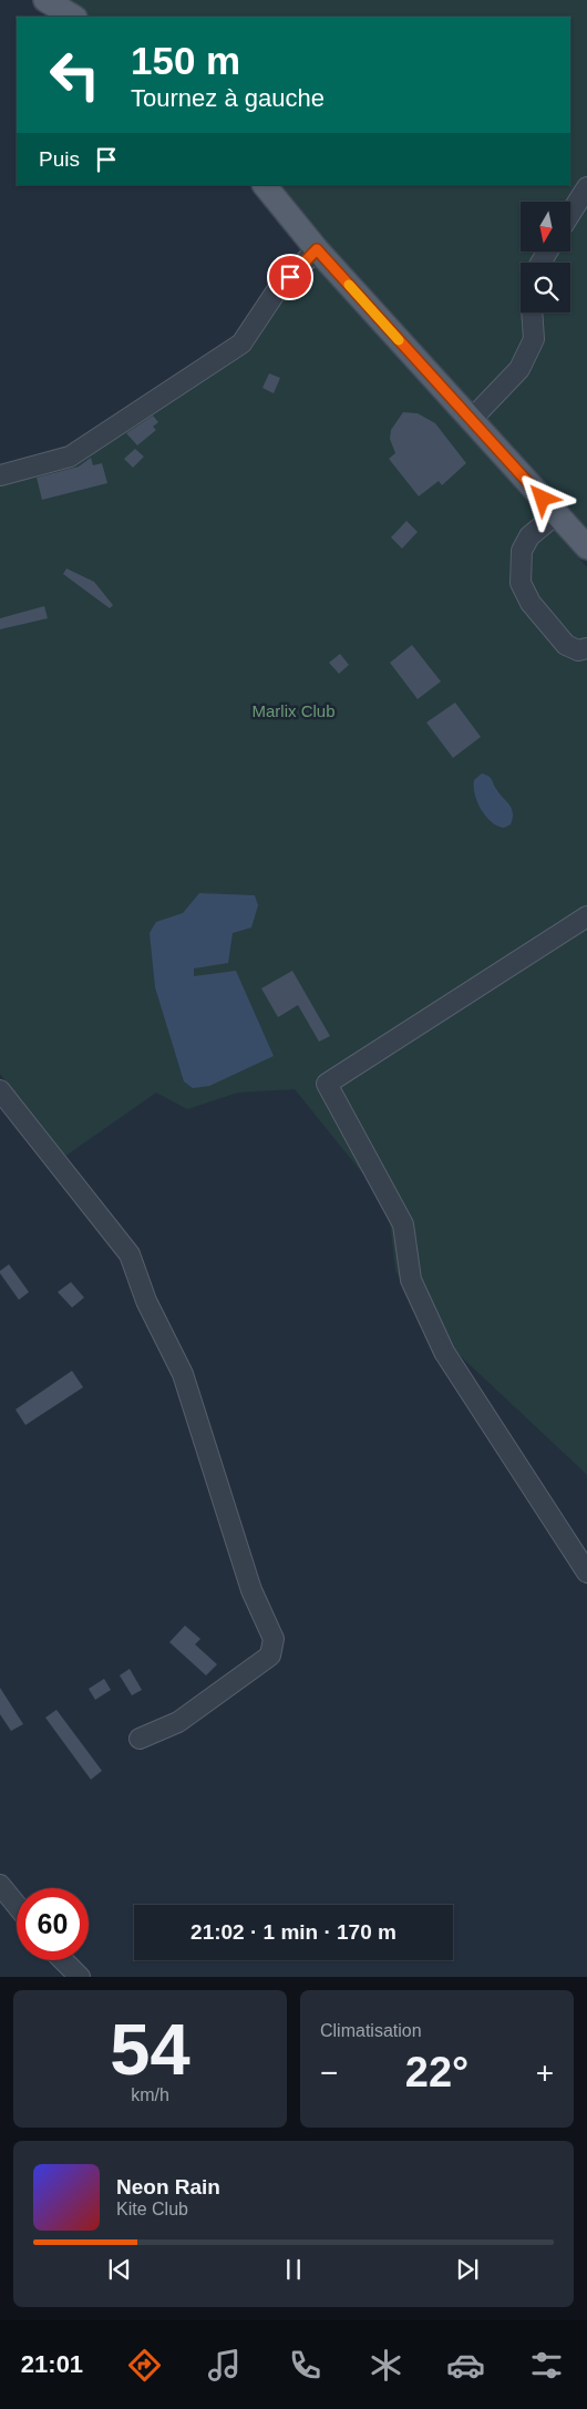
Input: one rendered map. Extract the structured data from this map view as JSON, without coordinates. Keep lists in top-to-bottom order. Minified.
{"parks":["Marlix Club"],"north":"bottom","page":{"turn":["150 m","Tournez à gauche"],"then":"Puis","limit":"60","trip":"21:02 · 1 min · 170 m","tile":[["54","km/h"],"Climatisation"],"heat":["−","22°","+"],"song":["Neon Rain","Kite Club"],"tabs":"21:01"}}
